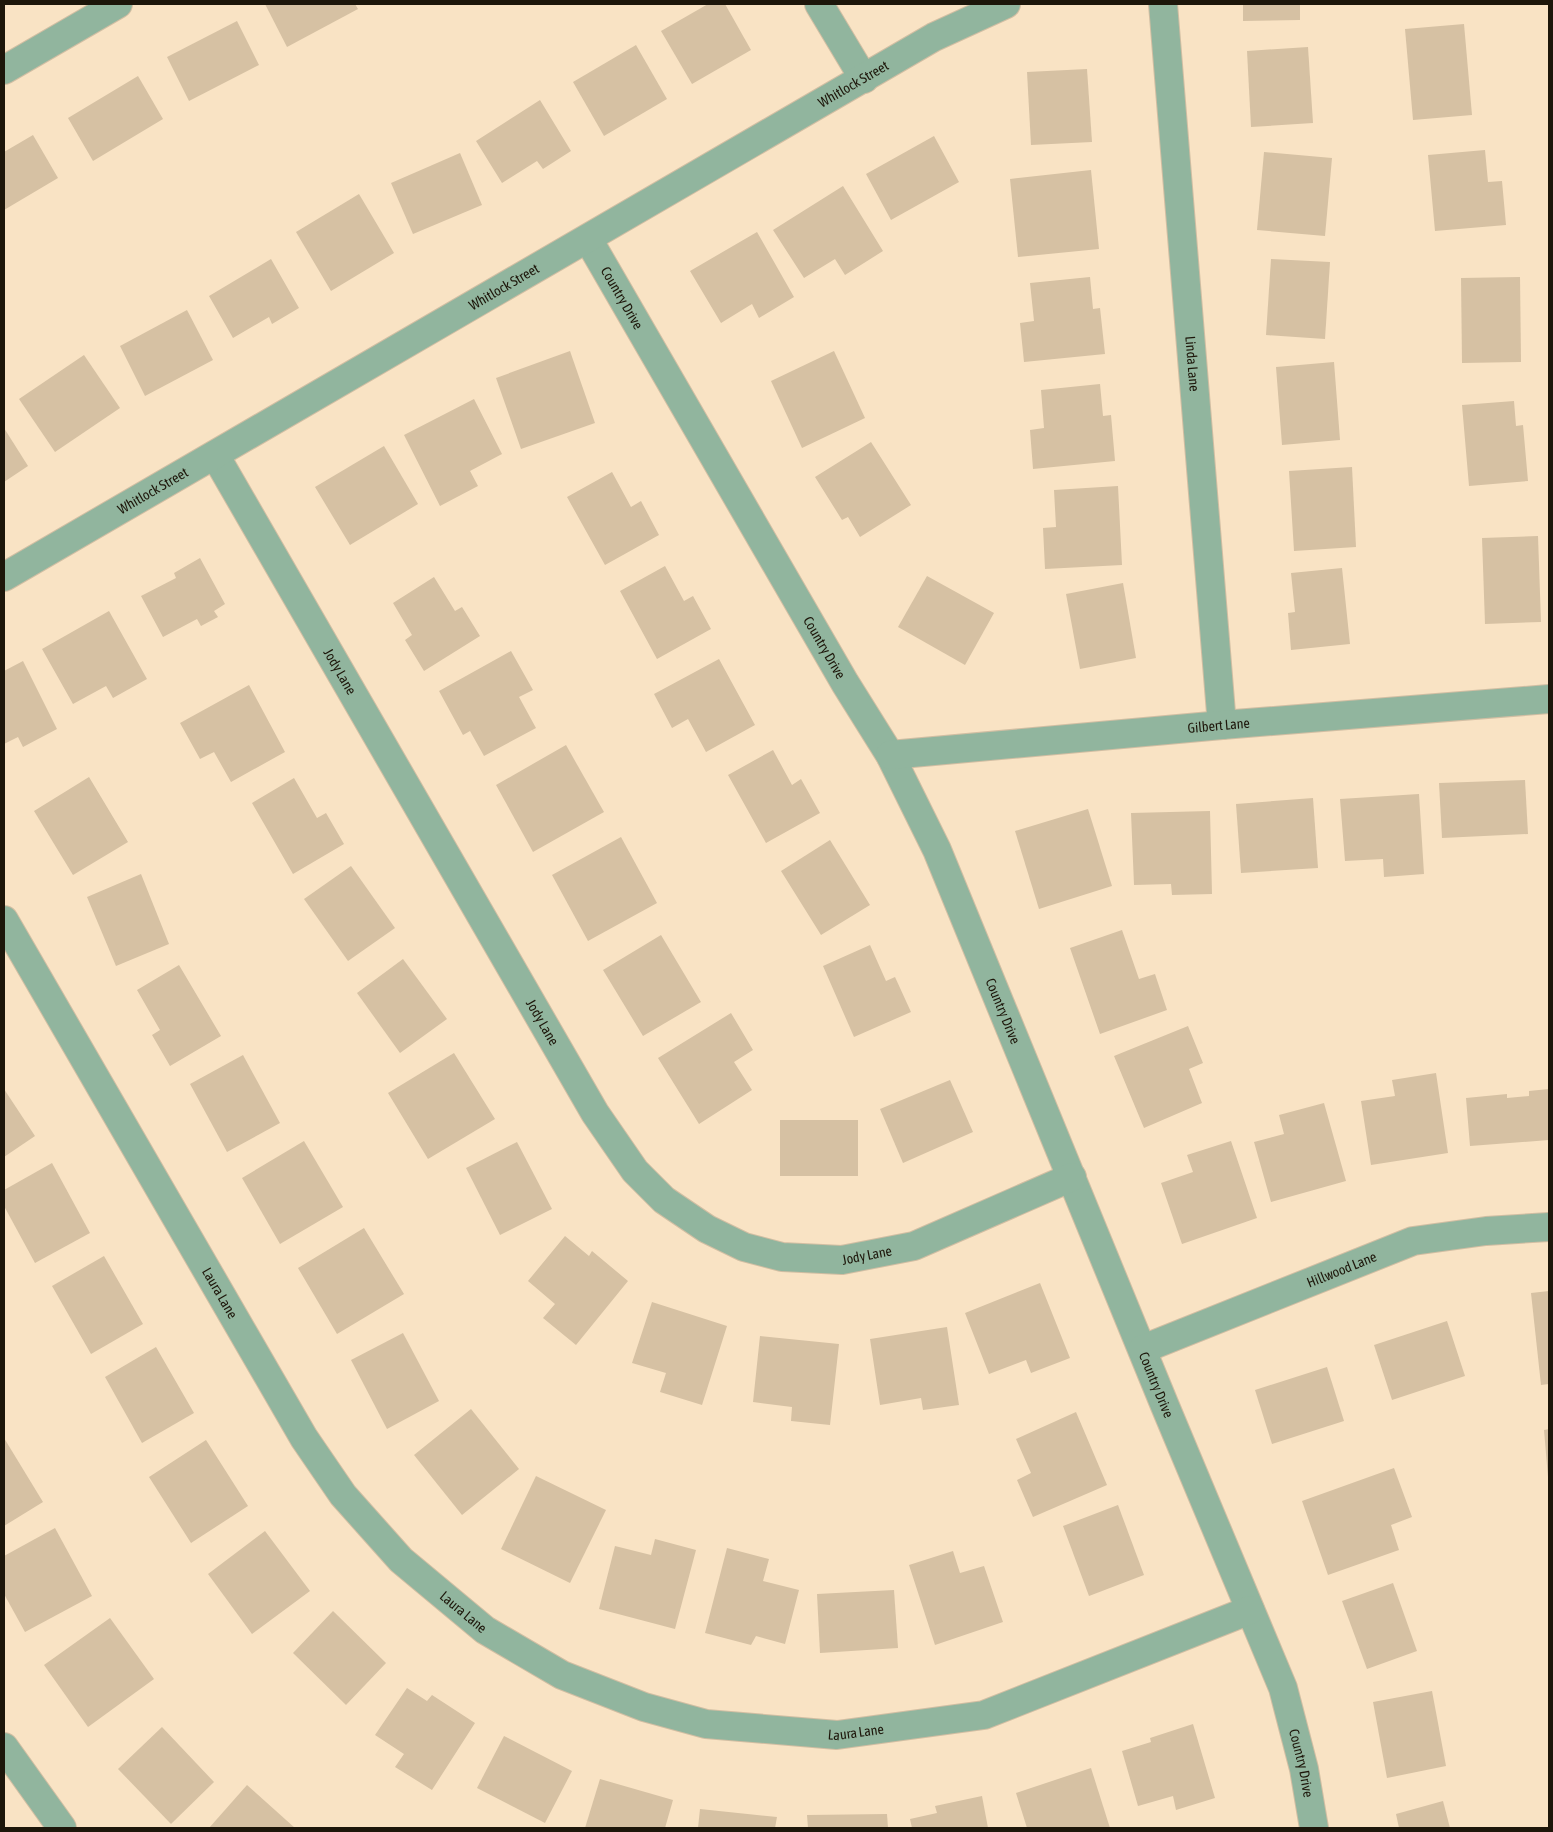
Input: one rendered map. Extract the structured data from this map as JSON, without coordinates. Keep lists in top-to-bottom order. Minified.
{"streets":{"street":["Whitlock Street","Country Drive","Linda Lane","Jody Lane","Gilbert Lane","Hillwood Lane","Laura Lane"]},"crossings":[["Whitlock Street","Country Drive"],["Whitlock Street","Jody Lane"],["Country Drive","Jody Lane"],["Country Drive","Gilbert Lane"],["Country Drive","Hillwood Lane"],["Country Drive","Laura Lane"],["Linda Lane","Gilbert Lane"]]}
